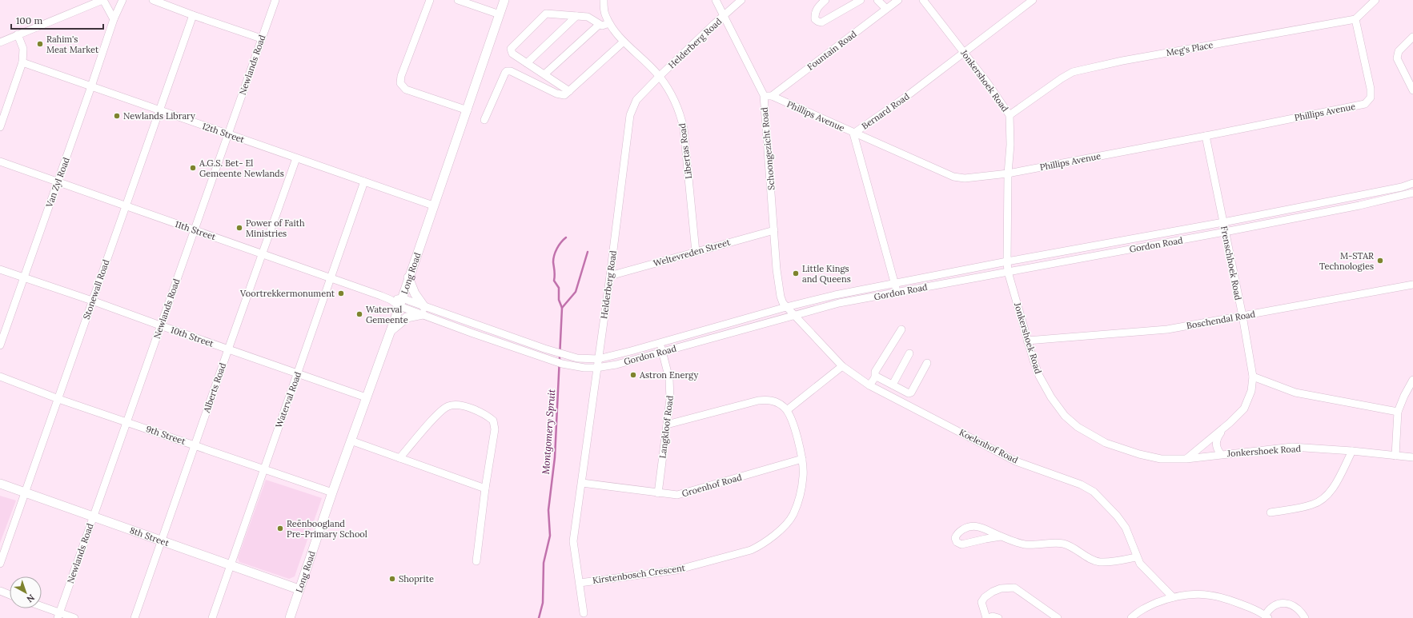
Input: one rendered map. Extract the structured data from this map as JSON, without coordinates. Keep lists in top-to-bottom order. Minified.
{"streets":{"main road":["Long Road","8th Street"],"street":["Helderberg Road","Meg's Place","Fountain Road","Newlands Road","Jonkershoek Road","Bernard Road","Phillips Avenue","12th Street","Schoongezicht Road","Libertas Road","Van Zyl Road","11th Street","Gordon Road","Weltevreden Street","Frenschhoek Road","Stonewall Road","Boschendal Road","10th Street","Alberts Road","Waterval Road","Langkloof Road","9th Street","Koelenhof Road","Groenhof Road","Kirstenbosch Crescent"]},"crossings":[["Helderberg Road","Schoongezicht Road"],["Helderberg Road","Libertas Road"],["Helderberg Road","Gordon Road"],["Helderberg Road","Weltevreden Street"],["Helderberg Road","Groenhof Road"],["Helderberg Road","Kirstenbosch Crescent"],["Meg's Place","Jonkershoek Road"],["Meg's Place","Phillips Avenue"],["Fountain Road","Phillips Avenue"],["Newlands Road","12th Street"],["Newlands Road","11th Street"],["Newlands Road","10th Street"],["Newlands Road","9th Street"],["Newlands Road","8th Street"],["Jonkershoek Road","Bernard Road"],["Jonkershoek Road","Phillips Avenue"],["Jonkershoek Road","Gordon Road"],["Jonkershoek Road","Frenschhoek Road"],["Jonkershoek Road","Boschendal Road"],["Bernard Road","Phillips Avenue"],["Bernard Road","Gordon Road"],["Phillips Avenue","Frenschhoek Road"],["12th Street","Van Zyl Road"],["12th Street","Long Road"],["12th Street","Stonewall Road"],["12th Street","Alberts Road"],["12th Street","Waterval Road"],["Schoongezicht Road","Gordon Road"],["Schoongezicht Road","Weltevreden Street"],["Schoongezicht Road","Koelenhof Road"],["Libertas Road","Weltevreden Street"],["Van Zyl Road","11th Street"],["Van Zyl Road","10th Street"],["11th Street","Gordon Road"],["11th Street","Long Road"],["11th Street","Stonewall Road"],["11th Street","Alberts Road"],["11th Street","Waterval Road"],["Gordon Road","Frenschhoek Road"],["Gordon Road","Long Road"],["Gordon Road","Langkloof Road"],["Gordon Road","Koelenhof Road"],["Frenschhoek Road","Boschendal Road"],["Long Road","10th Street"],["Long Road","9th Street"],["Long Road","8th Street"],["Stonewall Road","10th Street"],["Stonewall Road","9th Street"],["Stonewall Road","8th Street"],["10th Street","Alberts Road"],["10th Street","Waterval Road"],["Alberts Road","9th Street"],["Alberts Road","8th Street"],["Waterval Road","9th Street"],["Waterval Road","8th Street"],["Langkloof Road","Groenhof Road"],["Groenhof Road","Kirstenbosch Crescent"]],"water":["Montgomery Spruit"],"places":["Rahim's Meat Market","Newlands Library","A.G.S. Bet- El Gemeente Newlands","Power of Faith Ministries","M-STAR Technologies","Little Kings and Queens","Voortrekkermonument","Waterval Gemeente","Astron Energy","Reënboogland Pre-Primary School","Shoprite"],"scale_bar":"100 m","north":"bottom right"}
